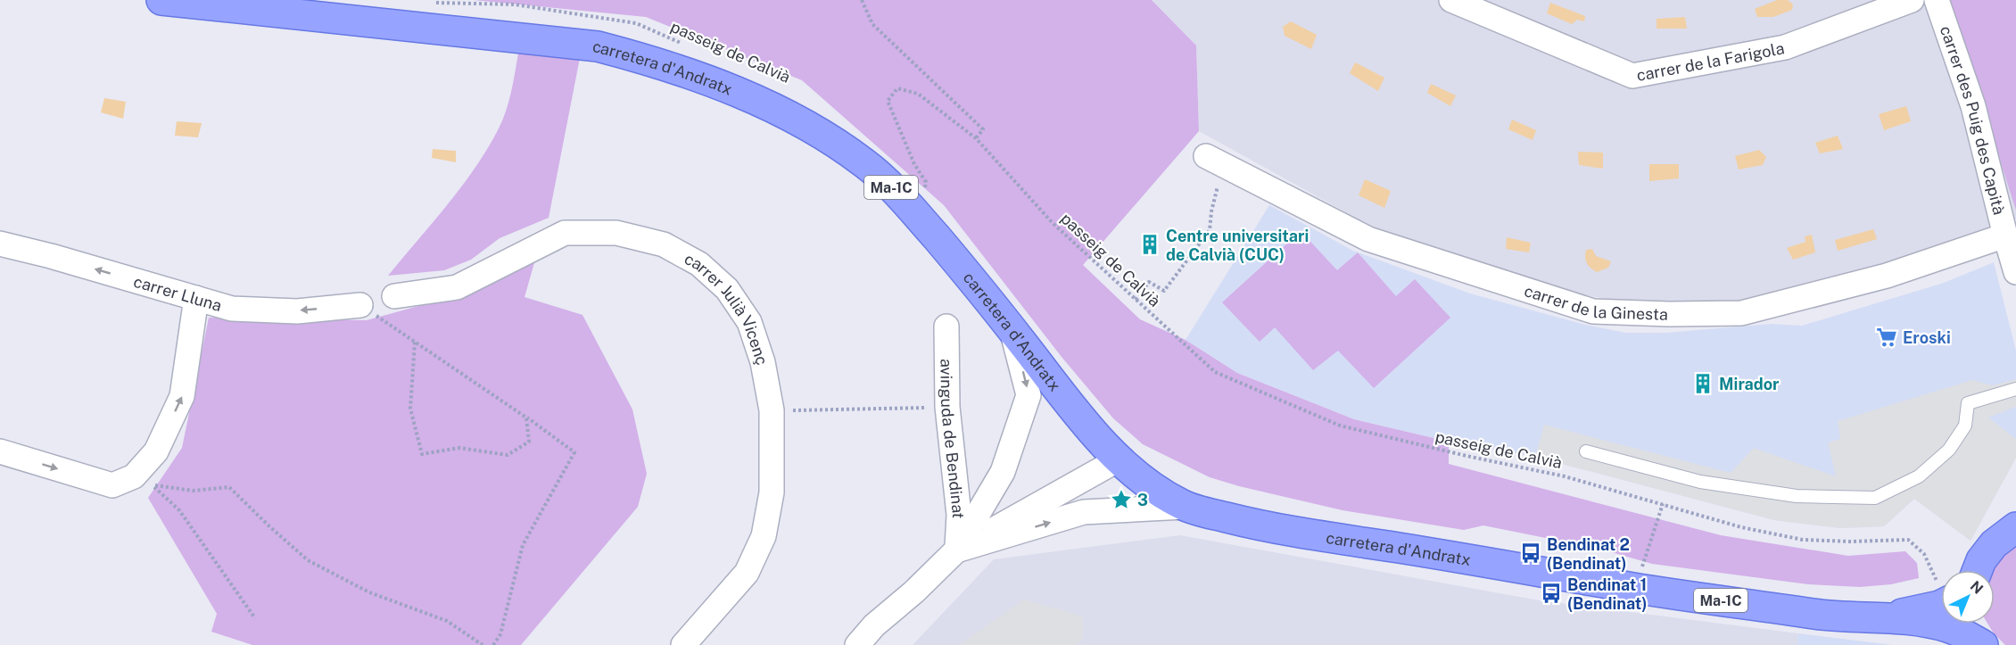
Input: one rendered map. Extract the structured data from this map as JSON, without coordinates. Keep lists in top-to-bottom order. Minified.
{"streets":{"main road":["carretera d'Andratx","Ma-1C"],"street":["carrer de la Farigola","carrer des Puig des Capità","carrer Lluna","carrer de la Ginesta","carrer Julià Vicenç","avinguda de Bendinat"],"path":["passeig de Calvià"]},"crossings":[["carretera d'Andratx","Ma-1C"],["carretera d'Andratx","avinguda de Bendinat"],["carrer des Puig des Capità","carrer de la Ginesta"]],"one_way":["carrer Lluna"],"places":{"building":["Centre universitari de Calvià (CUC)","Mirador"],"supermarket":["Eroski"],"place":["3"],"bus stop":["Bendinat 2 (Bendinat)","Bendinat 1 (Bendinat)"]},"north":"top right"}
